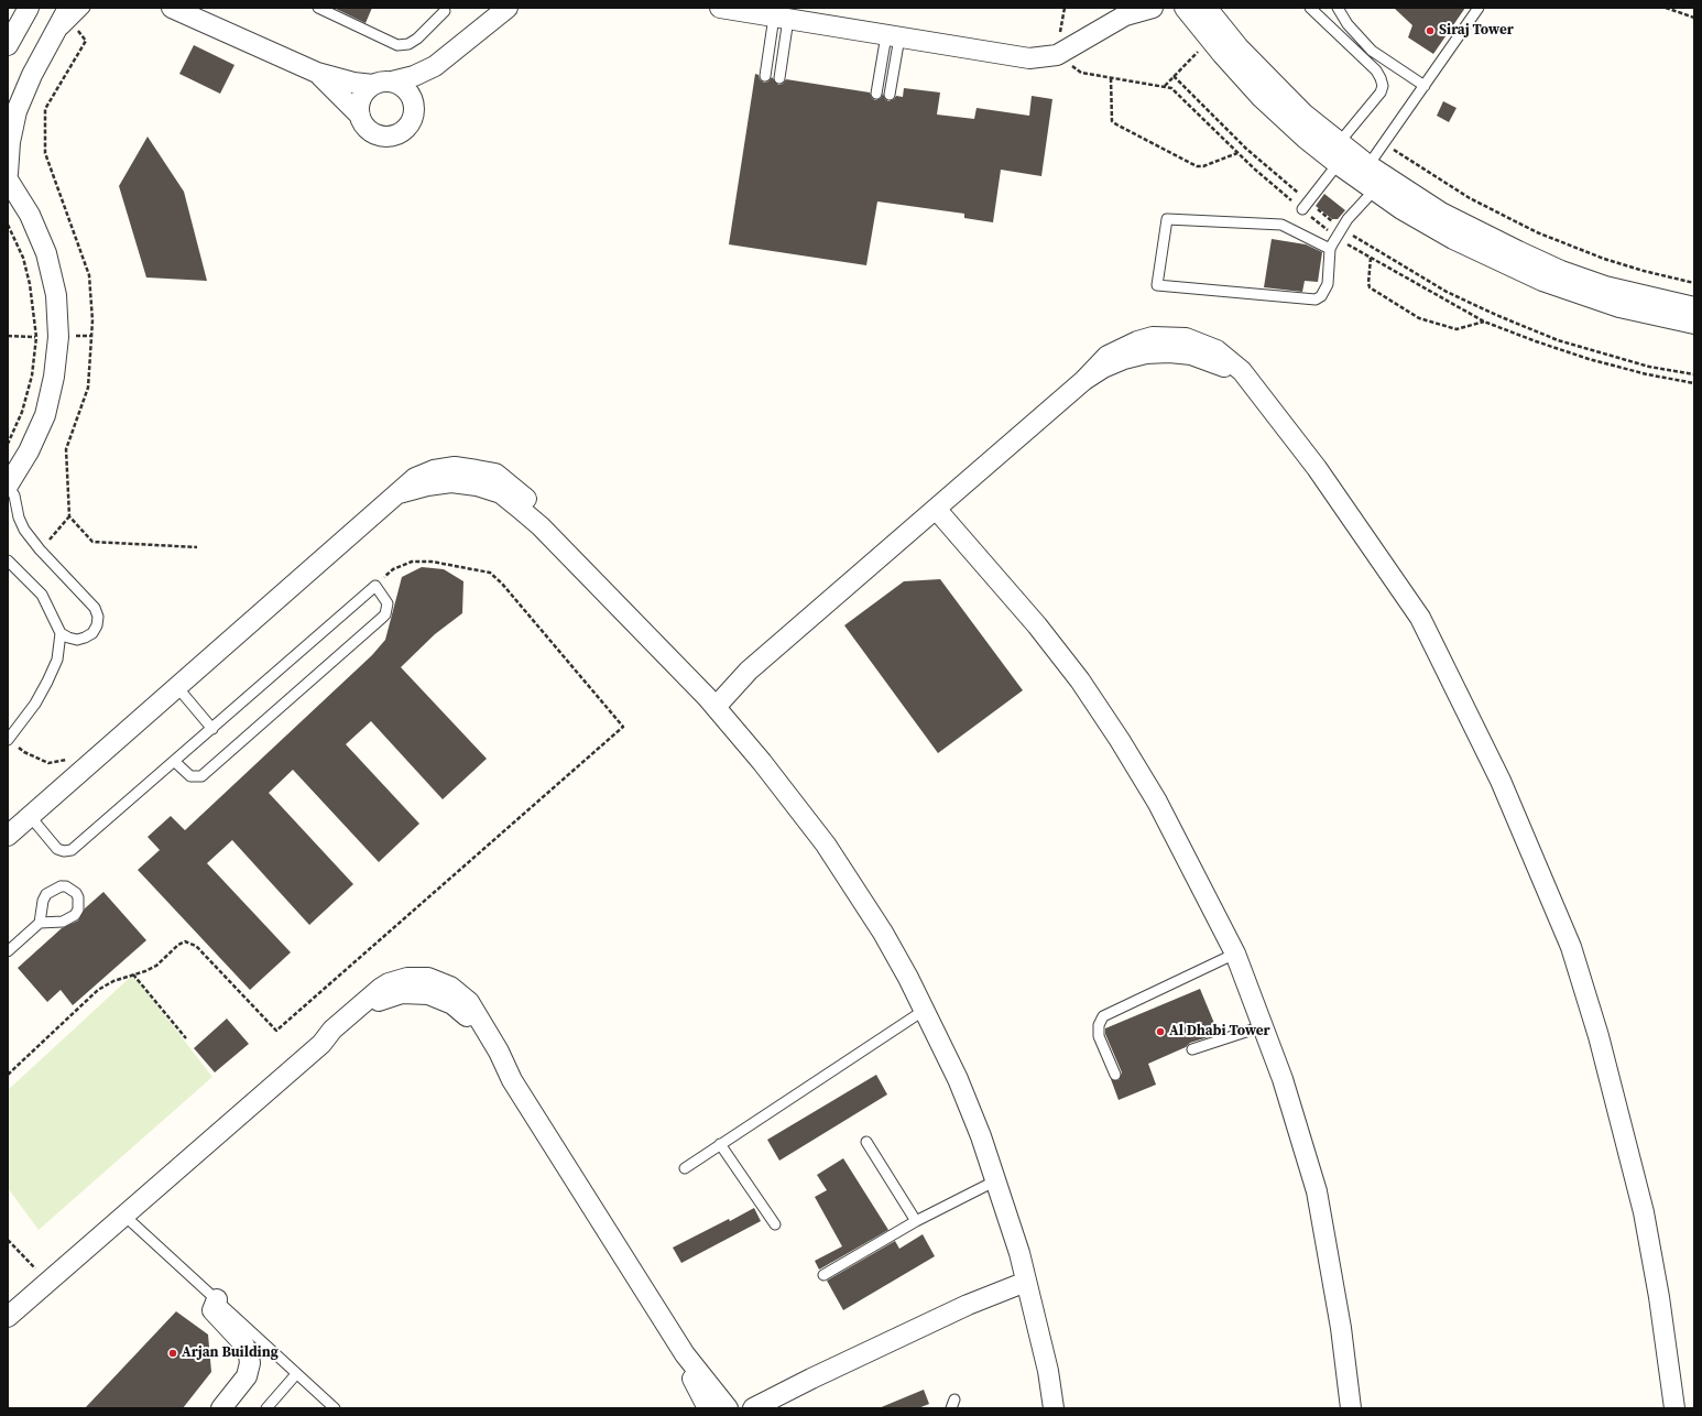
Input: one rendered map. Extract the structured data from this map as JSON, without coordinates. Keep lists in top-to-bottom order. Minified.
{"places":["Siraj Tower","Al Dhabi Tower","Arjan Building"]}
